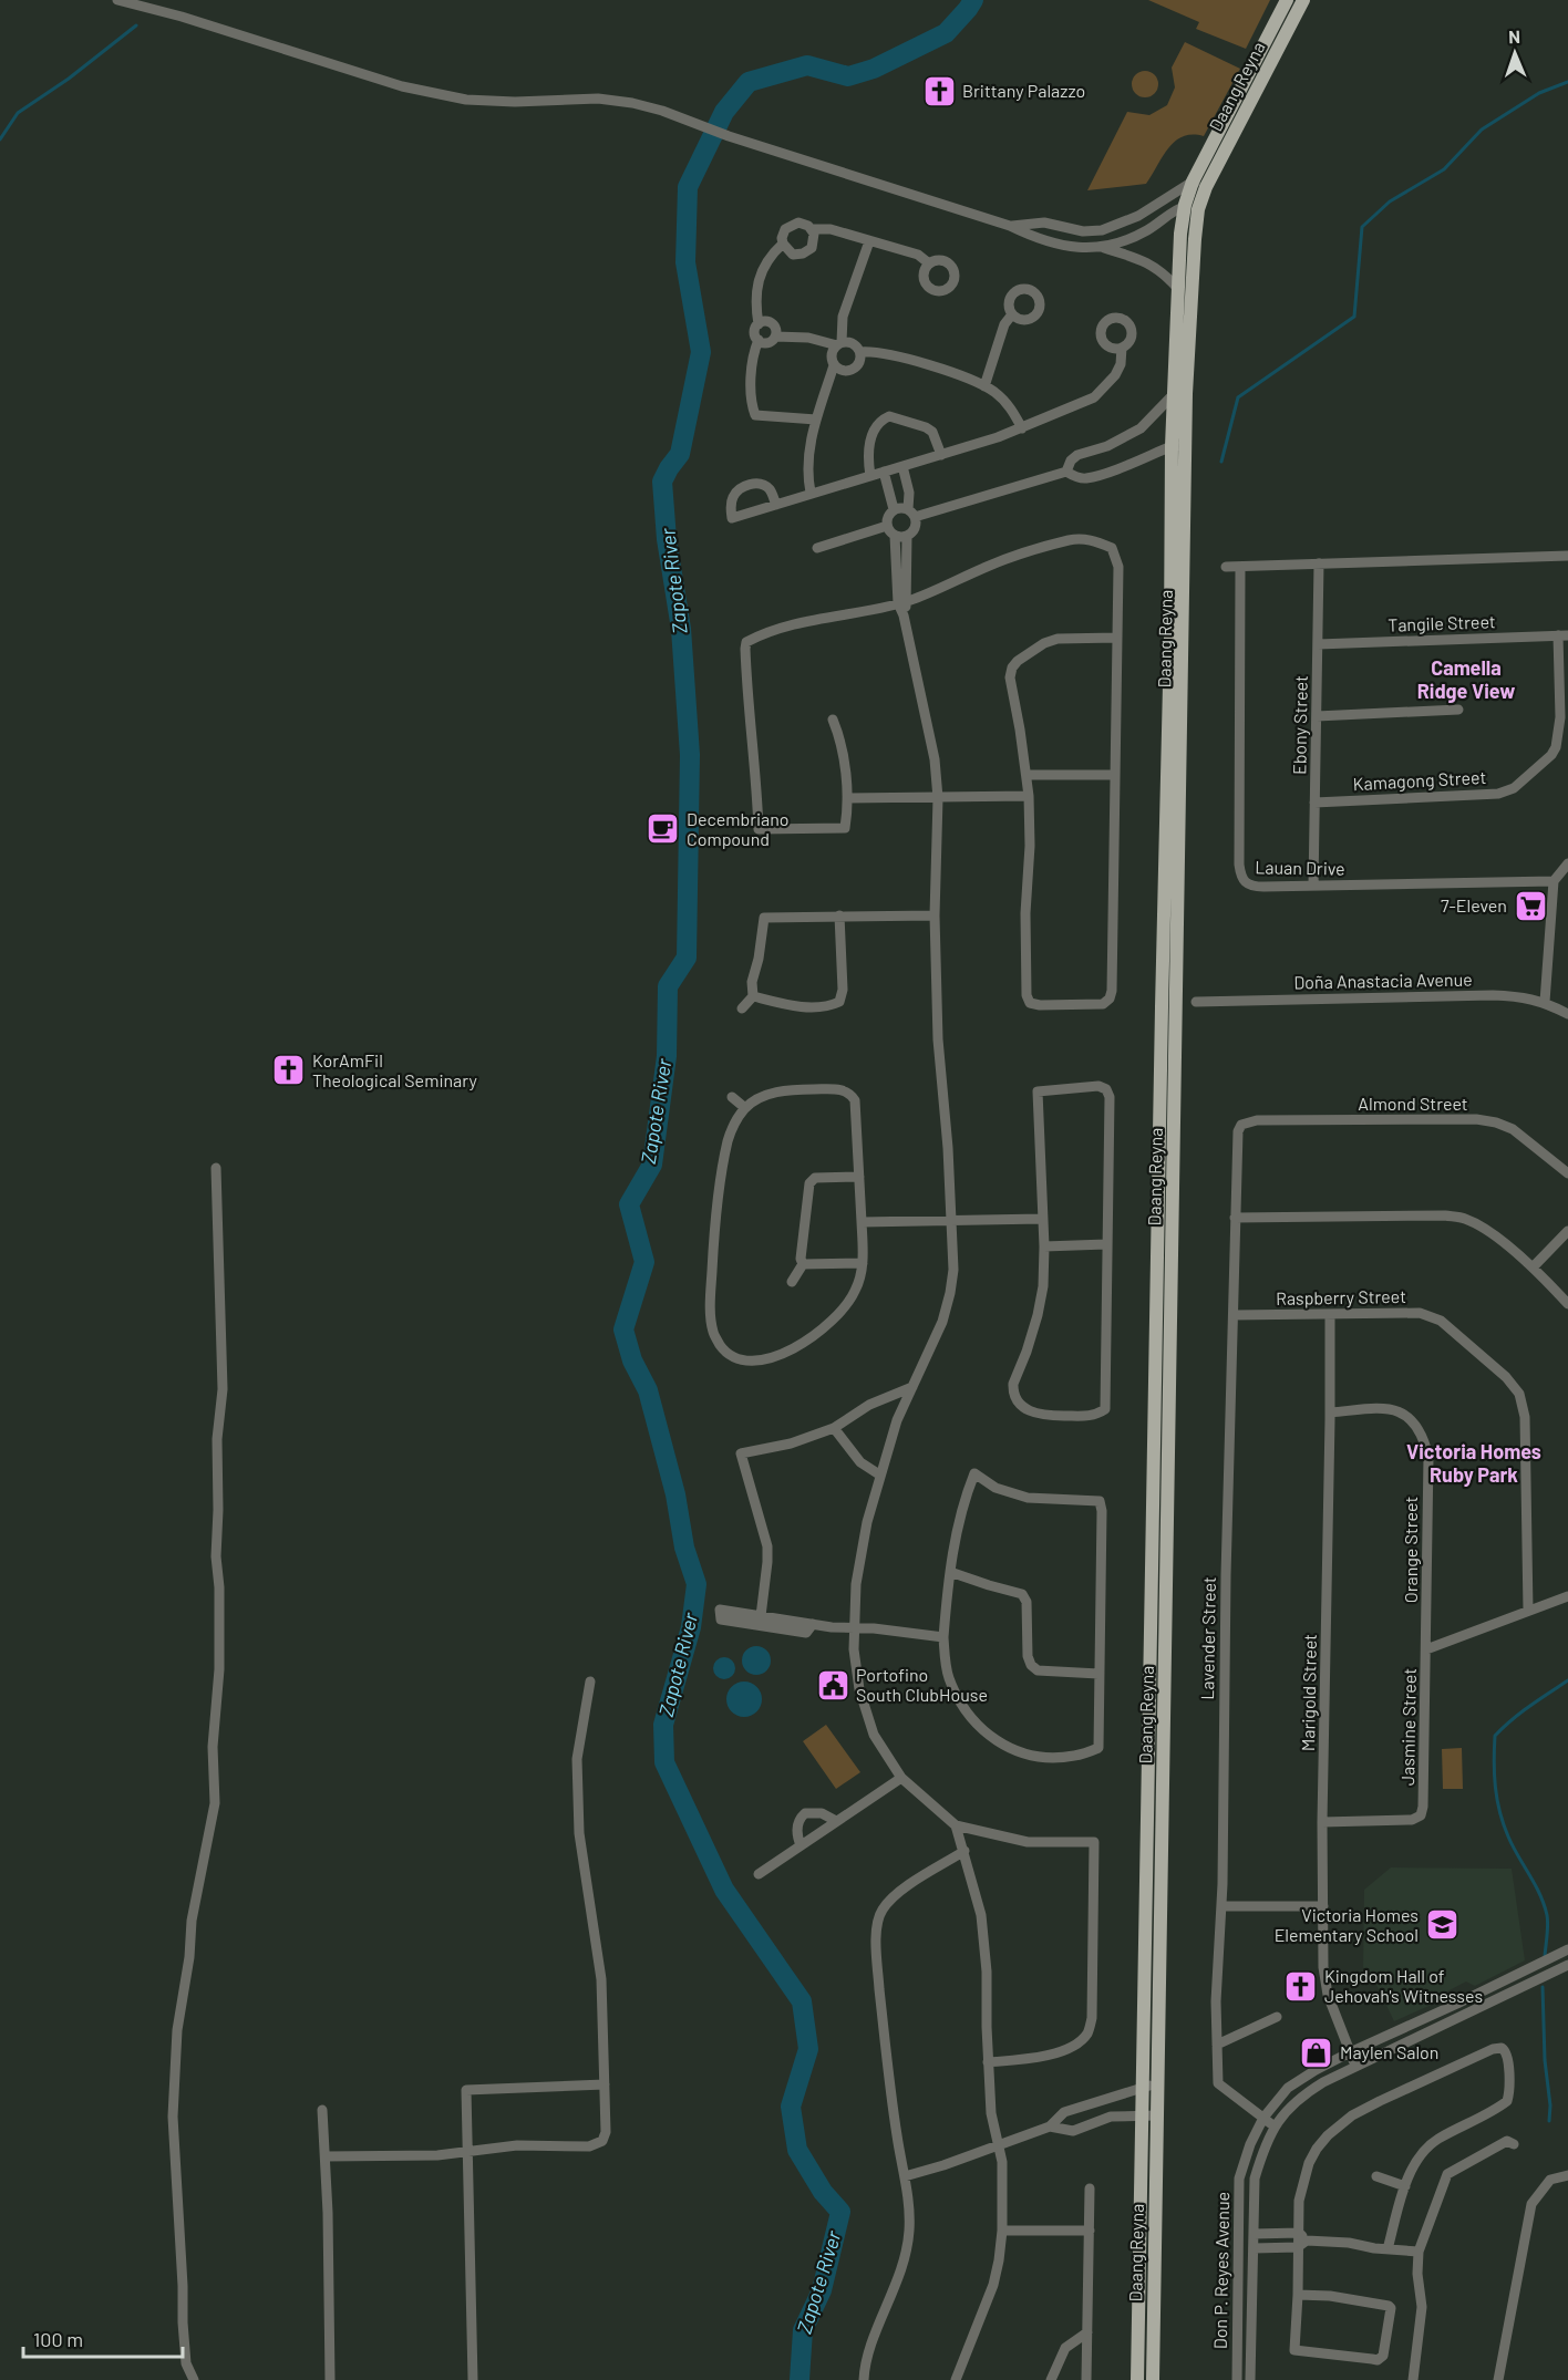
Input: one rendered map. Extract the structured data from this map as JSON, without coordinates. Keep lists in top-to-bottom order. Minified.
{"streets":{"main road":["Daang Reyna"],"street":["Tangile Street","Ebony Street","Kamagong Street","Lauan Drive","Doña Anastacia Avenue","Almond Street","Raspberry Street","Orange Street","Lavender Street","Marigold Street","Jasmine Street","Don P. Reyes Avenue"]},"crossings":[["Tangile Street","Ebony Street"],["Tangile Street","Kamagong Street"],["Ebony Street","Kamagong Street"],["Ebony Street","Lauan Drive"],["Almond Street","Lavender Street"],["Raspberry Street","Lavender Street"],["Raspberry Street","Marigold Street"],["Raspberry Street","Jasmine Street"],["Orange Street","Marigold Street"],["Orange Street","Jasmine Street"],["Lavender Street","Don P. Reyes Avenue"],["Marigold Street","Jasmine Street"],["Marigold Street","Don P. Reyes Avenue"]],"districts":["Camella Ridge View","Victoria Homes Ruby Park"],"water":["Zapote River"],"places":{"church":["Brittany Palazzo","KorAmFil Theological Seminary","Kingdom Hall of Jehovah's Witnesses"],"cafe":["Decembriano Compound"],"supermarket":["7-Eleven"],"public building":["Portofino South ClubHouse"],"school or university":["Victoria Homes Elementary School"],"shop":["Maylen Salon"]},"scale_bar":"100 m","north":"top"}
